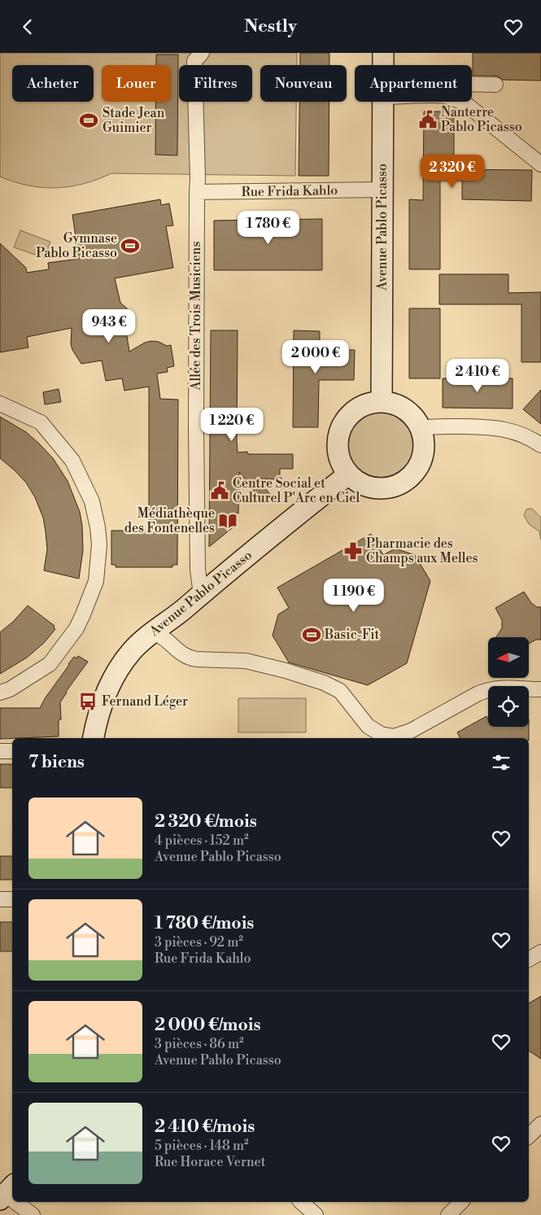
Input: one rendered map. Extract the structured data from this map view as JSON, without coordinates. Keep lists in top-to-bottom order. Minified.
{"streets":{"street":["Rue Frida Kahlo","Avenue Pablo Picasso","Allée des Trois Musiciens"]},"crossings":[["Rue Frida Kahlo","Avenue Pablo Picasso"],["Rue Frida Kahlo","Allée des Trois Musiciens"],["Avenue Pablo Picasso","Allée des Trois Musiciens"]],"places":{"public building":["Nanterre Pablo Picasso","Centre Social et Culturel P'Arc en Ciel"],"sports":["Stade Jean Guimier","Gymnase Pablo Picasso","Basic-Fit"],"library":["Médiathèque des Fontenelles"],"pharmacy":["Pharmacie des Champs aux Melles"],"bus stop":["Fernand Léger"]},"north":"left","page":{"header":"Nestly","chip":["Acheter","Louer","Filtres","Nouveau","Appartement"],"price":["2 320 €","1 780 €","943 €","2 000 €","2 410 €","1 220 €","1 190 €"],"heading":"7 biens","list":[{"name":"2 320 €/mois","note":"4 pièces · 152 m² · Avenue Pablo Picasso"},{"name":"1 780 €/mois","note":"3 pièces · 92 m² · Rue Frida Kahlo"},{"name":"2 000 €/mois","note":"3 pièces · 86 m² · Avenue Pablo Picasso"},{"name":"2 410 €/mois","note":"5 pièces · 148 m² · Rue Horace Vernet"}]}}
